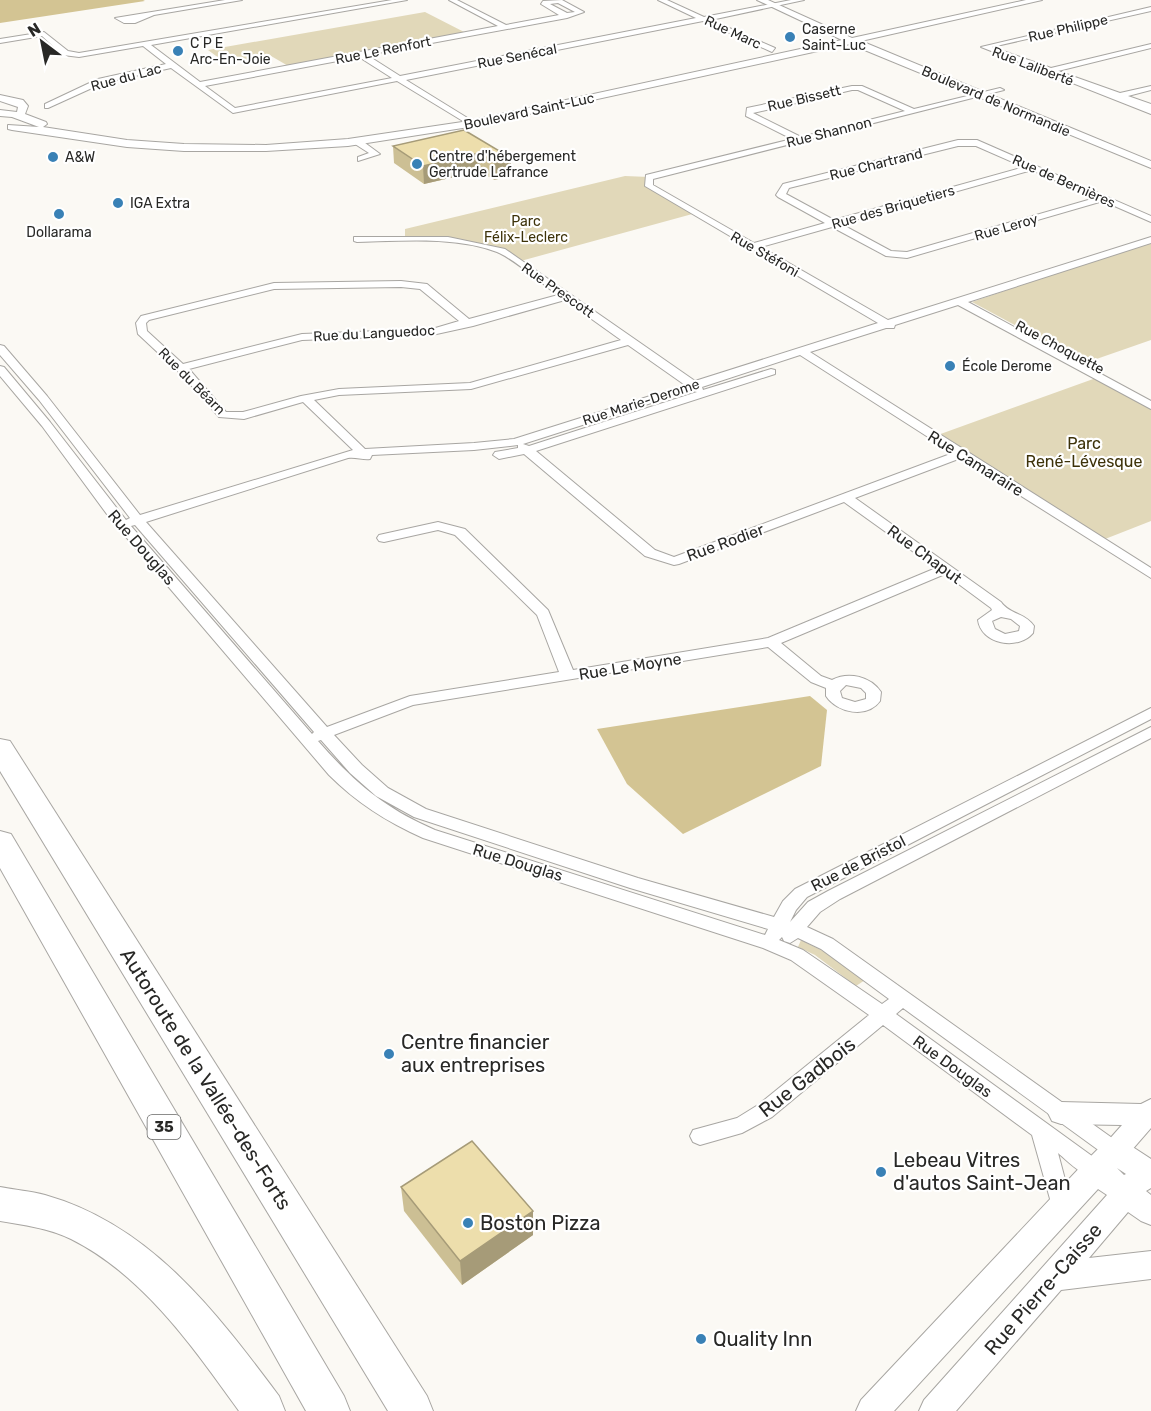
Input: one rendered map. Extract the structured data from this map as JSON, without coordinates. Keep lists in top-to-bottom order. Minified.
{"streets":{"highway":["Autoroute de la Vallée-des-Forts","35"],"main road":["Rue Douglas","Rue Pierre-Caisse"],"street":["Rue Philippe","Rue Marc","Rue Le Renfort","Rue Senécal","Rue Laliberté","Rue du Lac","Rue Bissett","Boulevard de Normandie","Boulevard Saint-Luc","Rue Shannon","Rue Chartrand","Rue de Bernières","Rue des Briquetiers","Rue Leroy","Rue Stéfoni","Rue Prescott","Rue du Languedoc","Rue Choquette","Rue du Béarn","Rue Marie-Derome","Rue Camaraire","Rue Rodier","Rue Chaput","Rue Le Moyne","Rue de Bristol","Rue Gadbois"]},"crossings":[["Rue Philippe","Rue Laliberté"],["Rue Marc","Rue Senécal"],["Rue Marc","Boulevard Saint-Luc"],["Rue Le Renfort","Rue Senécal"],["Rue Senécal","Boulevard de Normandie"],["Rue Bissett","Rue Shannon"],["Boulevard de Normandie","Boulevard Saint-Luc"],["Boulevard de Normandie","Rue Shannon"],["Rue Shannon","Rue Stéfoni"],["Rue Chartrand","Rue de Bernières"],["Rue Chartrand","Rue des Briquetiers"],["Rue Chartrand","Rue Leroy"],["Rue de Bernières","Rue des Briquetiers"],["Rue de Bernières","Rue Leroy"],["Rue des Briquetiers","Rue Leroy"],["Rue des Briquetiers","Rue Stéfoni"],["Rue Stéfoni","Rue Marie-Derome"],["Rue Prescott","Rue du Languedoc"],["Rue Prescott","Rue du Béarn"],["Rue Prescott","Rue Marie-Derome"],["Rue du Languedoc","Rue du Béarn"],["Rue Choquette","Rue Marie-Derome"],["Rue Marie-Derome","Rue Camaraire"],["Rue Marie-Derome","Rue Rodier"],["Rue Marie-Derome","Rue Douglas"],["Rue Camaraire","Rue Rodier"],["Rue Rodier","Rue Chaput"],["Rue Douglas","Rue Le Moyne"],["Rue Douglas","Rue de Bristol"],["Rue Douglas","Rue Gadbois"],["Rue Douglas","Rue Pierre-Caisse"],["Rue Chaput","Rue Le Moyne"]],"parks":["Parc Félix-Leclerc","Parc René-Lévesque"],"places":["Caserne Saint-Luc","C P E Arc-En-Joie","A&W","Centre d'hébergement Gertrude Lafrance","IGA Extra","Dollarama","École Derome","Centre financier aux entreprises","Lebeau Vitres d'autos Saint-Jean","Boston Pizza","Quality Inn"],"north":"top left"}
